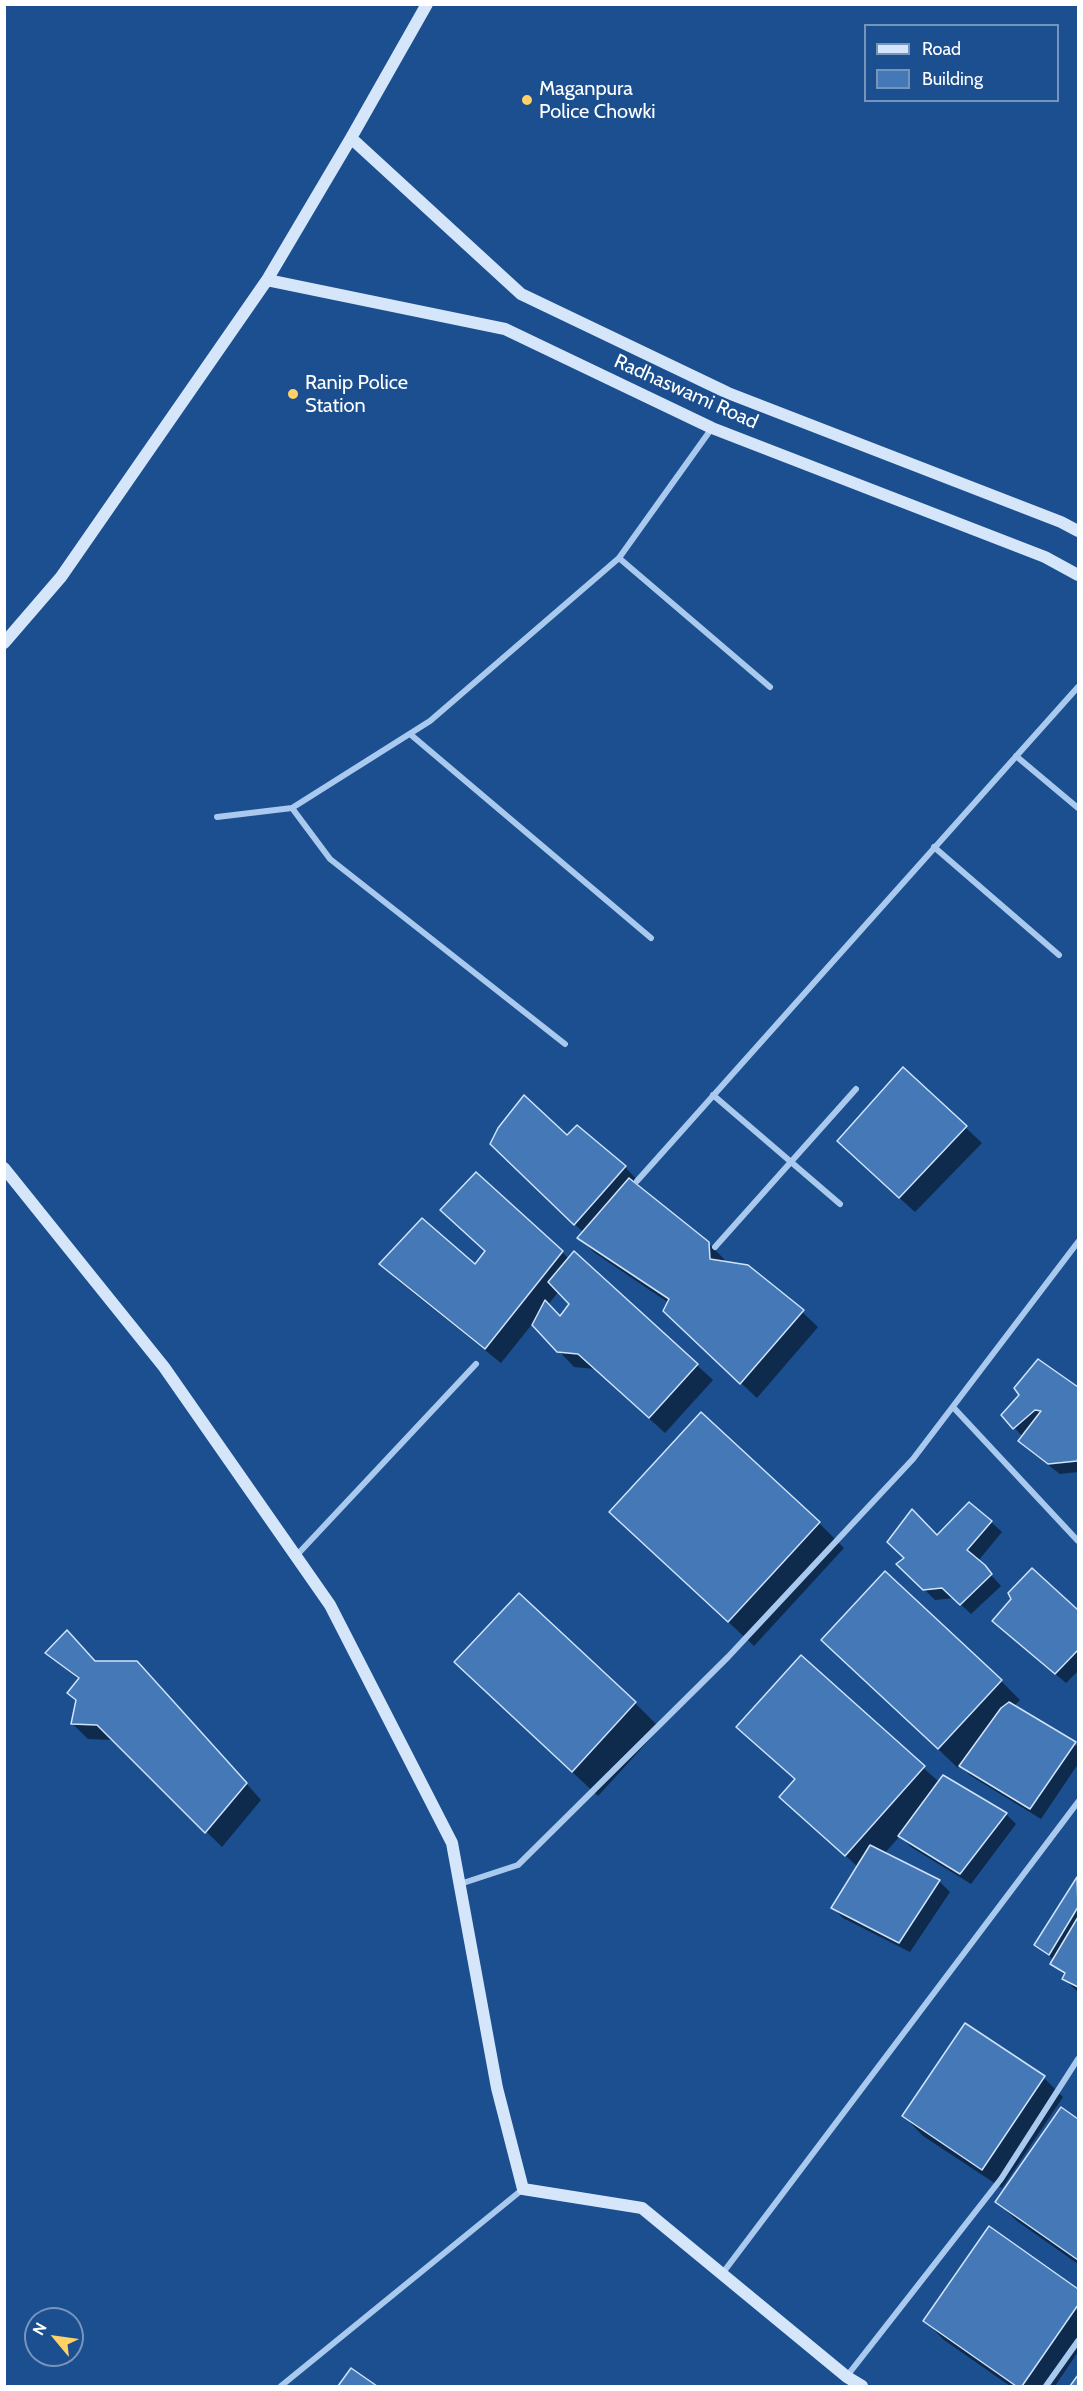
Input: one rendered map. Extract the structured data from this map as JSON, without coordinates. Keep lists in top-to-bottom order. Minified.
{"streets":{"street":["Radhaswami Road"]},"places":["Maganpura Police Chowki","Ranip Police Station"],"legend":["Road","Building"],"north":"top left"}
